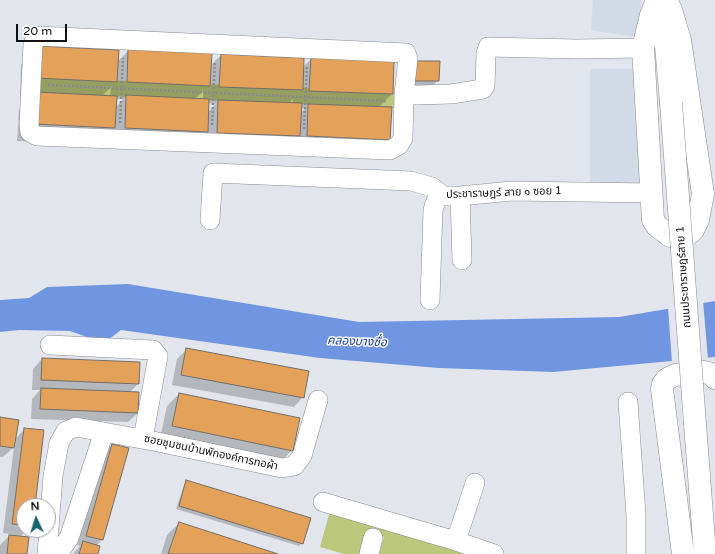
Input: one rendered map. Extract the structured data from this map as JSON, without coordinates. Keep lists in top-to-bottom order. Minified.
{"streets":{"main road":["ถนนประชาราษฎร์สาย 1"],"street":["ประชาราษฎร์ สาย ๑ ซอย 1","ซอยชุมชนบ้านพักองค์การทอผ้า"]},"water":["คลองบางซื่อ"],"scale_bar":"20 m","north":"top"}
